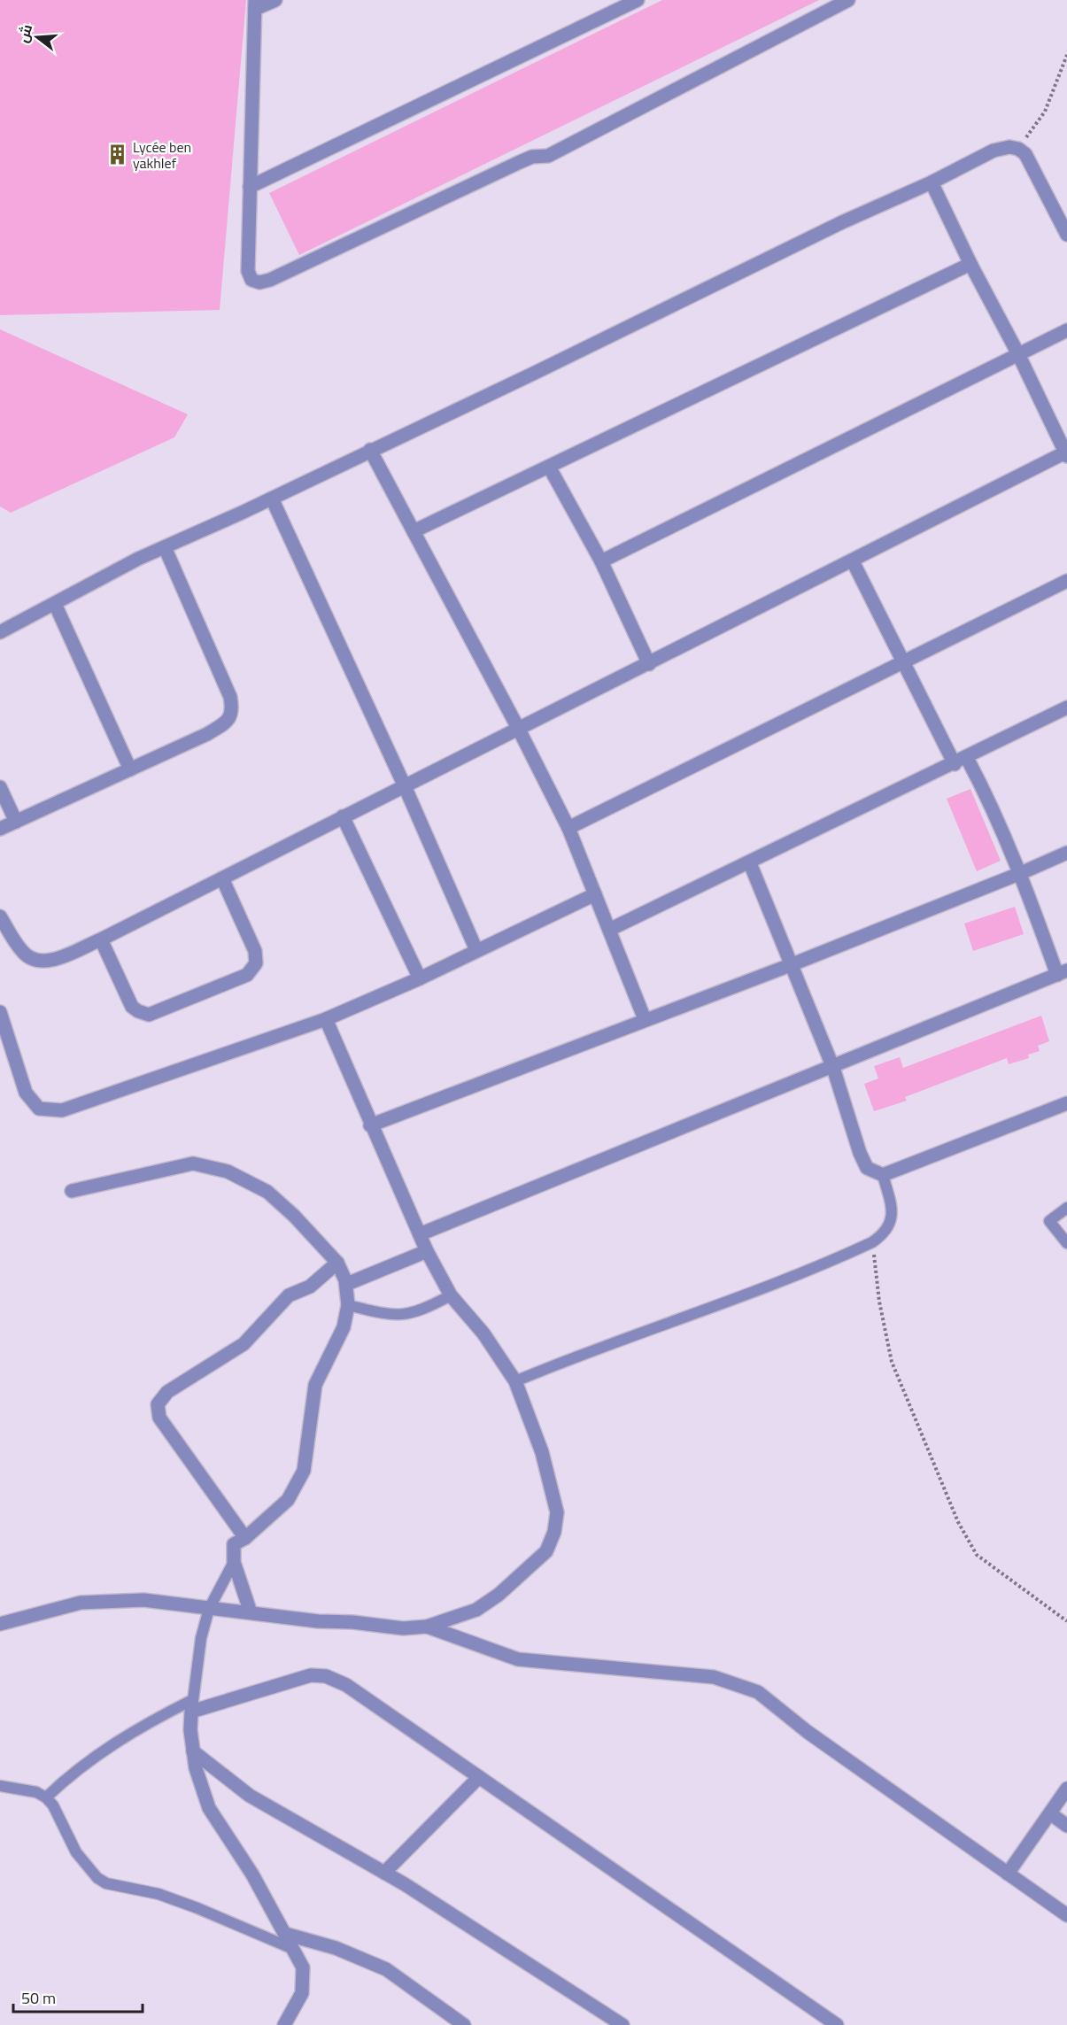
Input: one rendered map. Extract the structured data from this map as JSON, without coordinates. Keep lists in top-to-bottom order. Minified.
{"places":{"building":["Lycée ben yakhlef"]},"scale_bar":"50 m","north":"left"}
